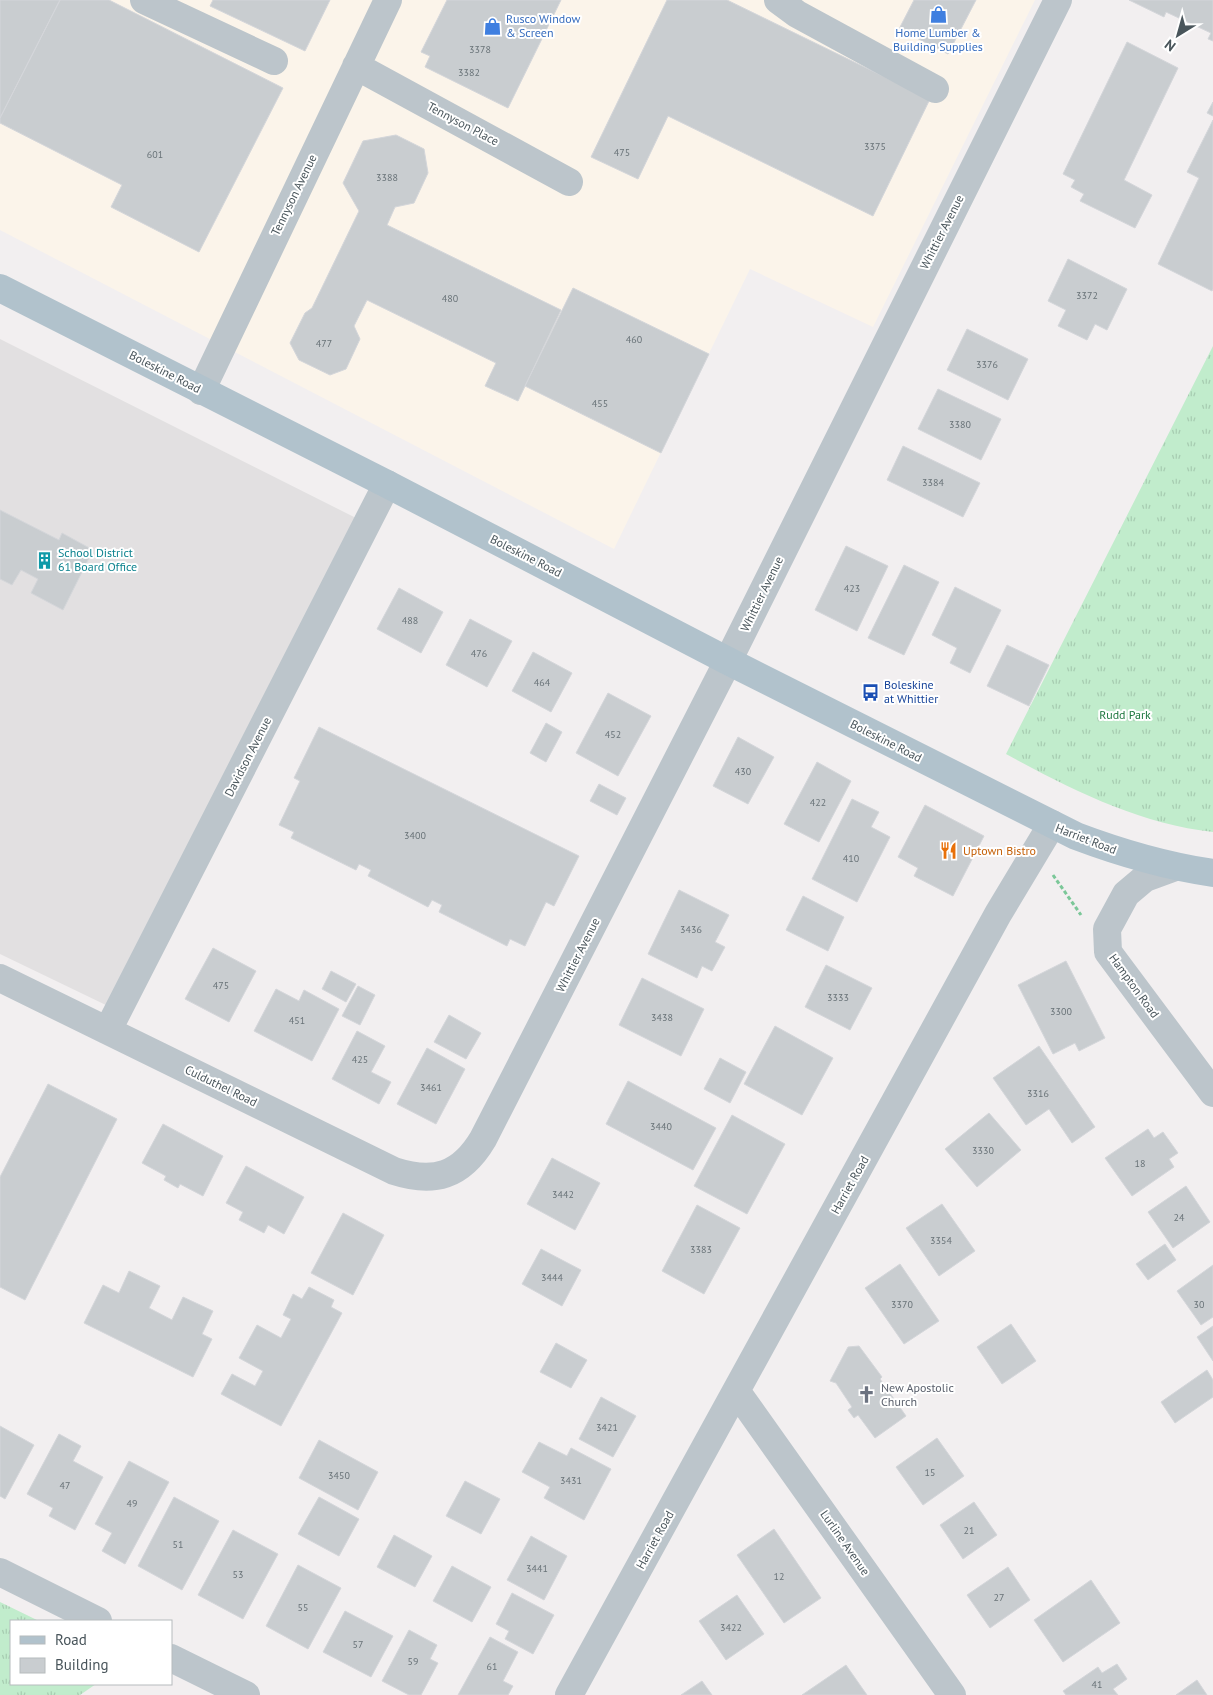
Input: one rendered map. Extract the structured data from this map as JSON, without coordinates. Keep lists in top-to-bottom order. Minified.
{"streets":{"main road":["Boleskine Road","Harriet Road"],"street":["Tennyson Place","Tennyson Avenue","Whittier Avenue","Davidson Avenue","Hampton Road","Culduthel Road","Lurline Avenue"]},"crossings":[["Tennyson Place","Tennyson Avenue"],["Tennyson Avenue","Boleskine Road"],["Whittier Avenue","Boleskine Road"],["Whittier Avenue","Culduthel Road"],["Boleskine Road","Davidson Avenue"],["Boleskine Road","Harriet Road"],["Davidson Avenue","Culduthel Road"],["Harriet Road","Hampton Road"],["Harriet Road","Lurline Avenue"]],"parks":["Rudd Park"],"places":{"shop":["Home Lumber & Building Supplies","Rusco Window & Screen"],"building":["School District 61 Board Office"],"bus stop":["Boleskine at Whittier"],"restaurant":["Uptown Bistro"],"church":["New Apostolic Church"]},"house_numbers":["3378","3382","3375","475","601","3388","3372","480","460","477","3376","455","3380","3384","423","488","476","464","452","430","422","3400","410","3436","475","3333","3300","3438","451","425","3461","3316","3440","3330","18","3442","24","3354","3383","3444","3370","30","3421","15","3450","3431","47","49","21","51","3441","53","12","27","55","3422","57","59","61","41"],"legend":["Road","Building"],"north":"bottom left"}
